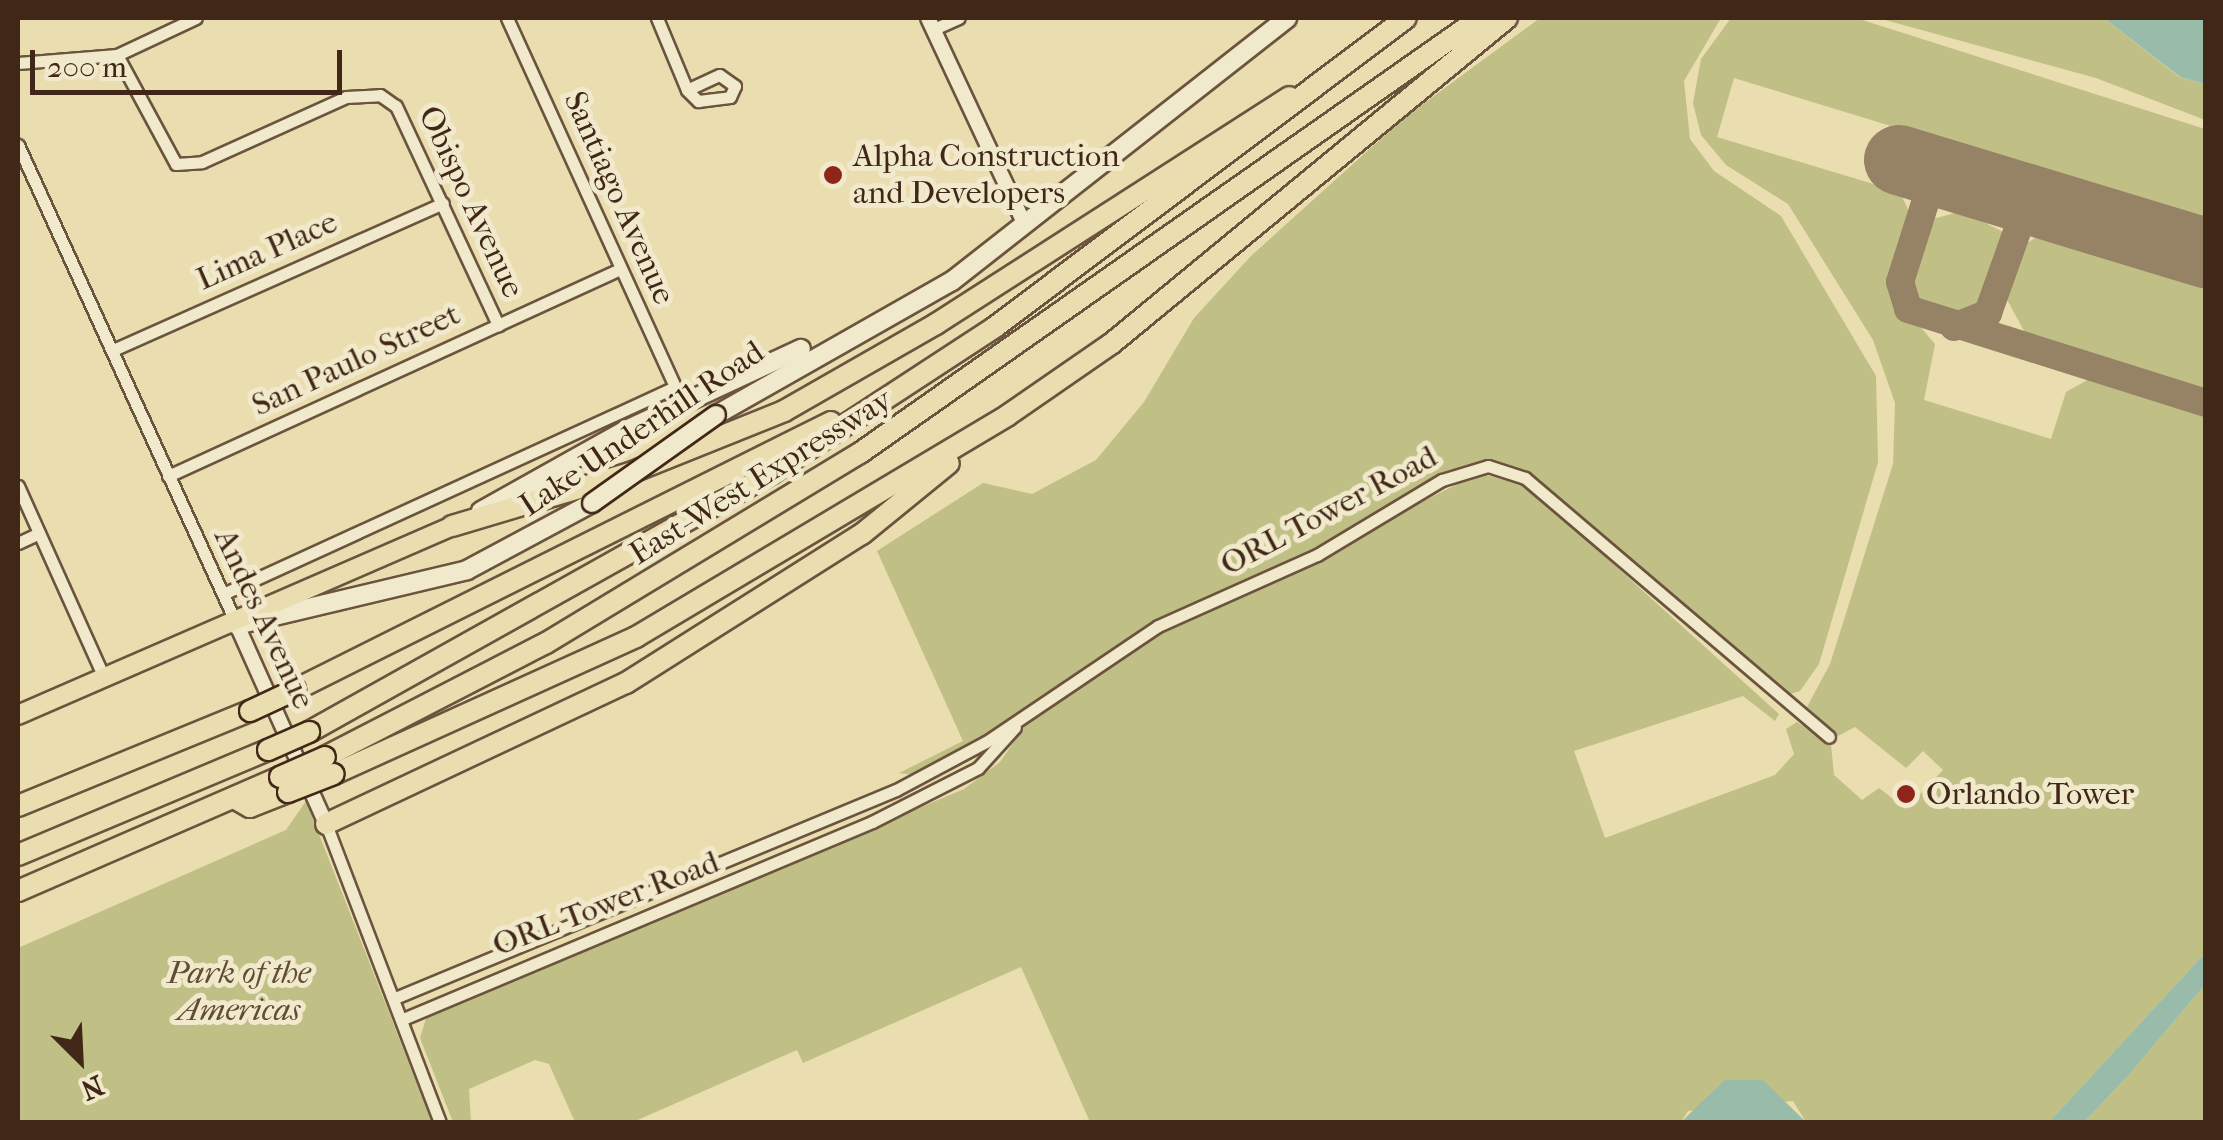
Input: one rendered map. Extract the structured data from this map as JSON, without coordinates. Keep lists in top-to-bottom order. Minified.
{"streets":{"highway":["East-West Expressway"],"main road":["Lake Underhill Road"],"street":["Santiago Avenue","Obispo Avenue","Lima Place","San Paulo Street","ORL Tower Road","Andes Avenue"]},"crossings":[["Santiago Avenue","San Paulo Street"],["Santiago Avenue","Lake Underhill Road"],["Obispo Avenue","Lima Place"],["Obispo Avenue","San Paulo Street"],["Lima Place","Andes Avenue"],["San Paulo Street","Andes Avenue"],["Lake Underhill Road","Andes Avenue"],["ORL Tower Road","Andes Avenue"]],"parks":["Park of the Americas"],"places":["Alpha Construction and Developers","Orlando Tower"],"scale_bar":"200 m","north":"bottom right"}
